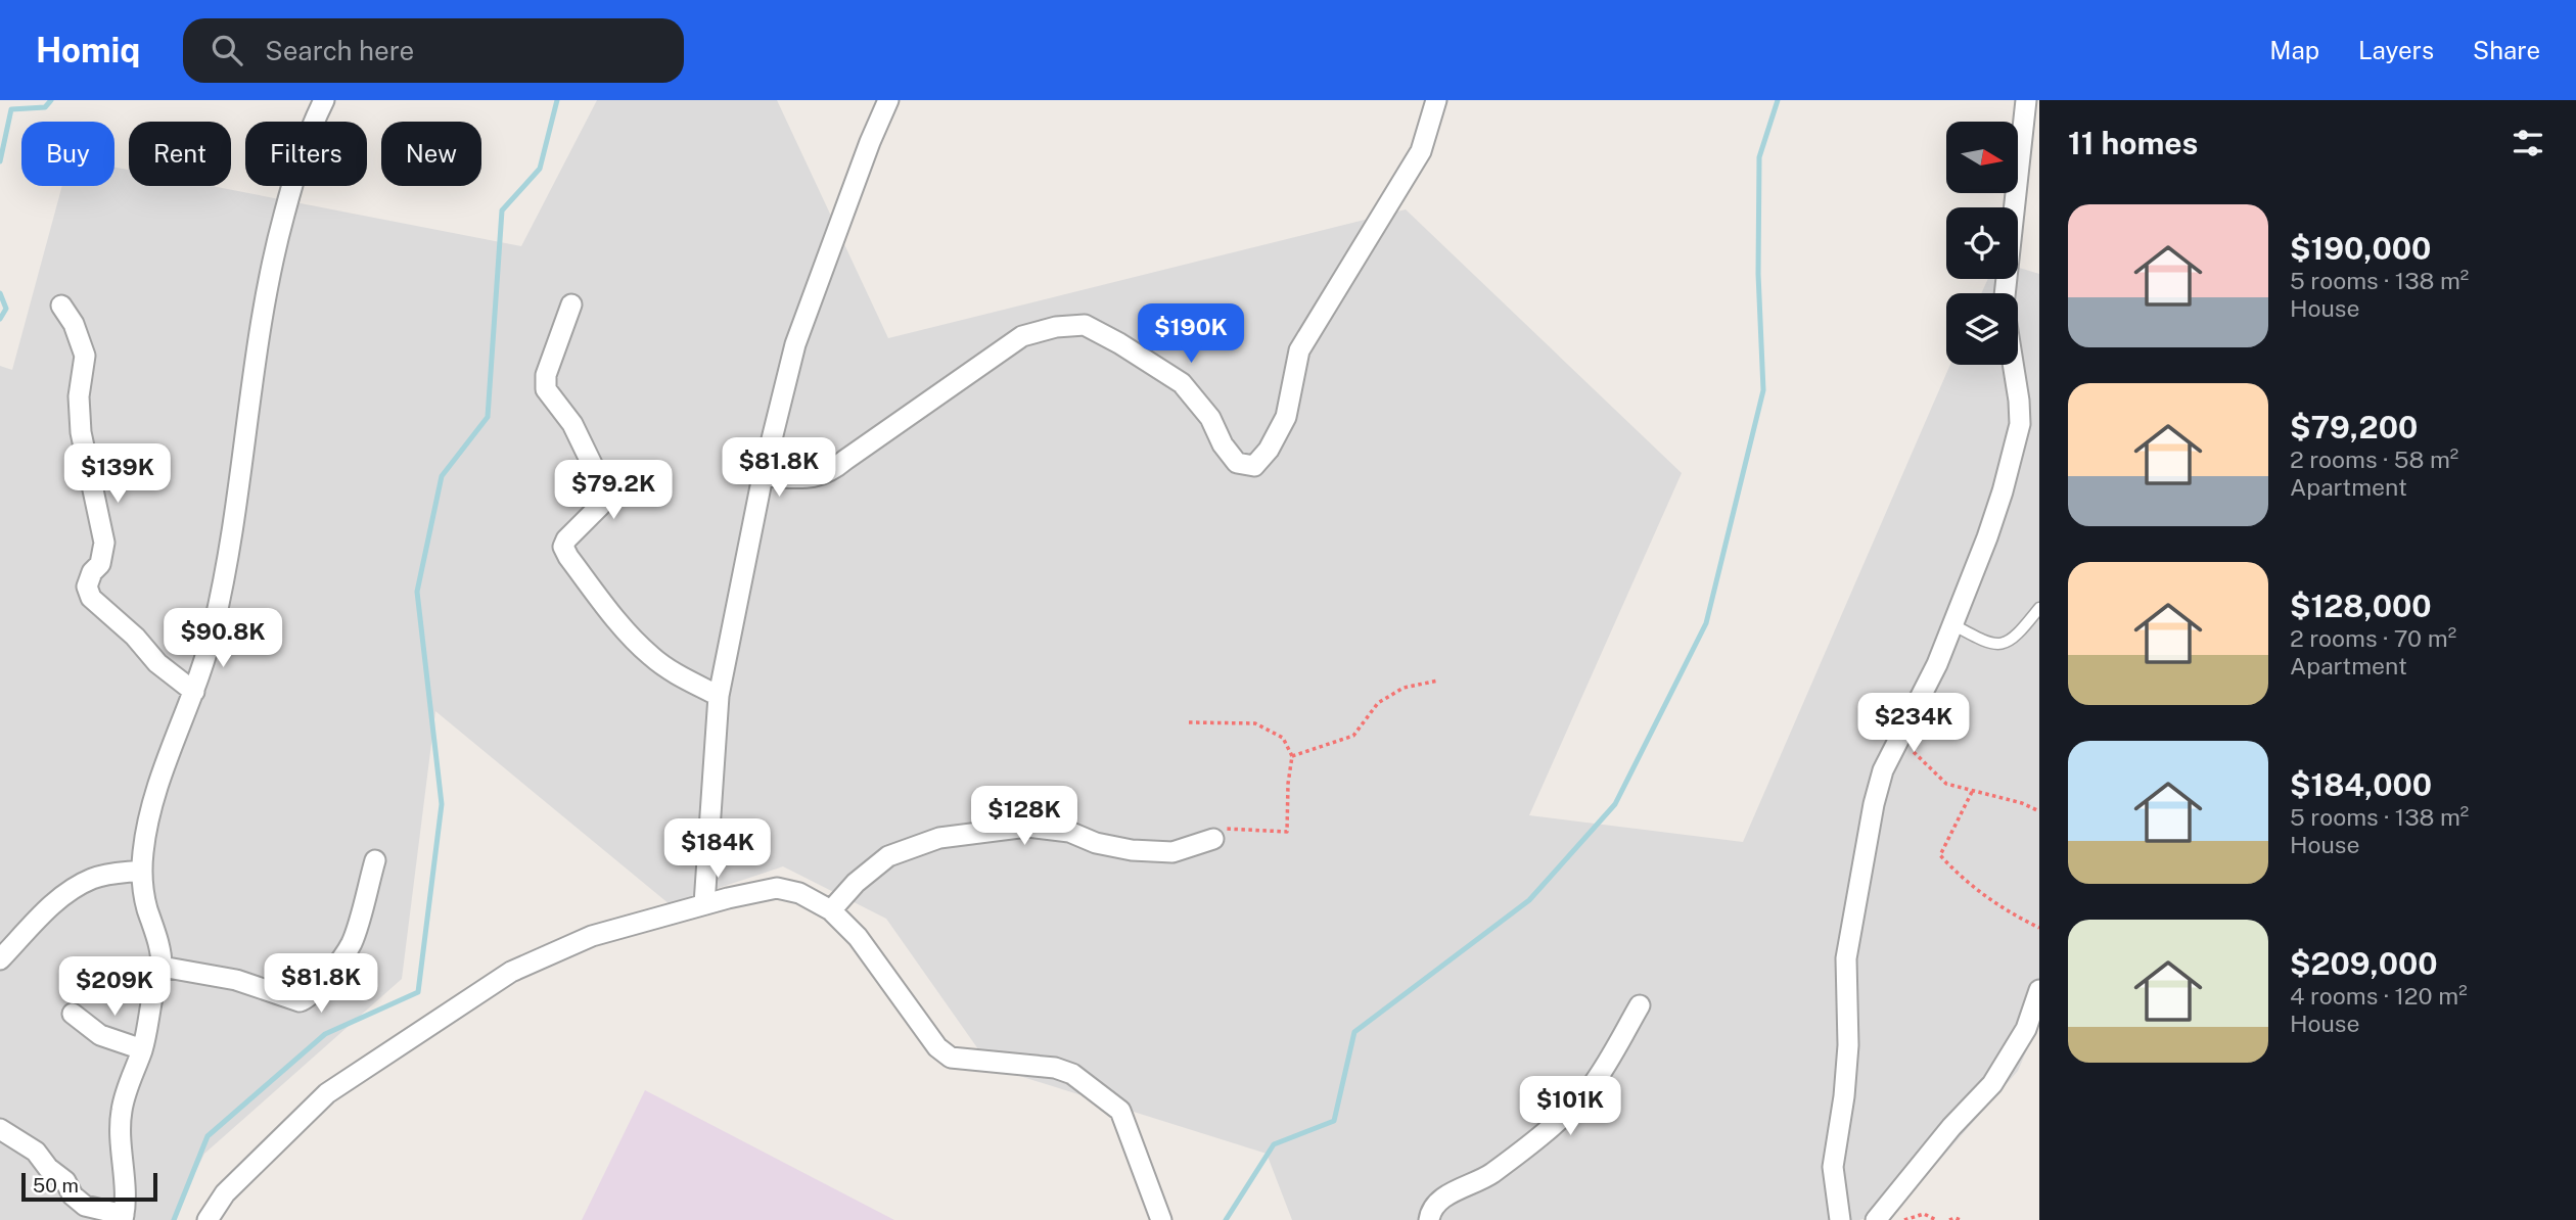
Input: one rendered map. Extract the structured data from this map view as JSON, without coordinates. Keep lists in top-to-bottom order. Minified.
{"scale_bar":"50 m","north":"right","page":{"header":"Homiq","search":"Search here","nav":["Map","Layers","Share"],"heading":"11 homes","chip":["Buy","Rent","Filters","New"],"list":[{"name":"$190,000","note":"5 rooms · 138 m² · House"},{"name":"$79,200","note":"2 rooms · 58 m² · Apartment"},{"name":"$128,000","note":"2 rooms · 70 m² · Apartment"},{"name":"$184,000","note":"5 rooms · 138 m² · House"},{"name":"$209,000","note":"4 rooms · 120 m² · House"}],"price":["$190K","$81.8K","$139K","$79.2K","$90.8K","$234K","$128K","$184K","$81.8K","$209K","$101K"],"scale":"50 m"}}
